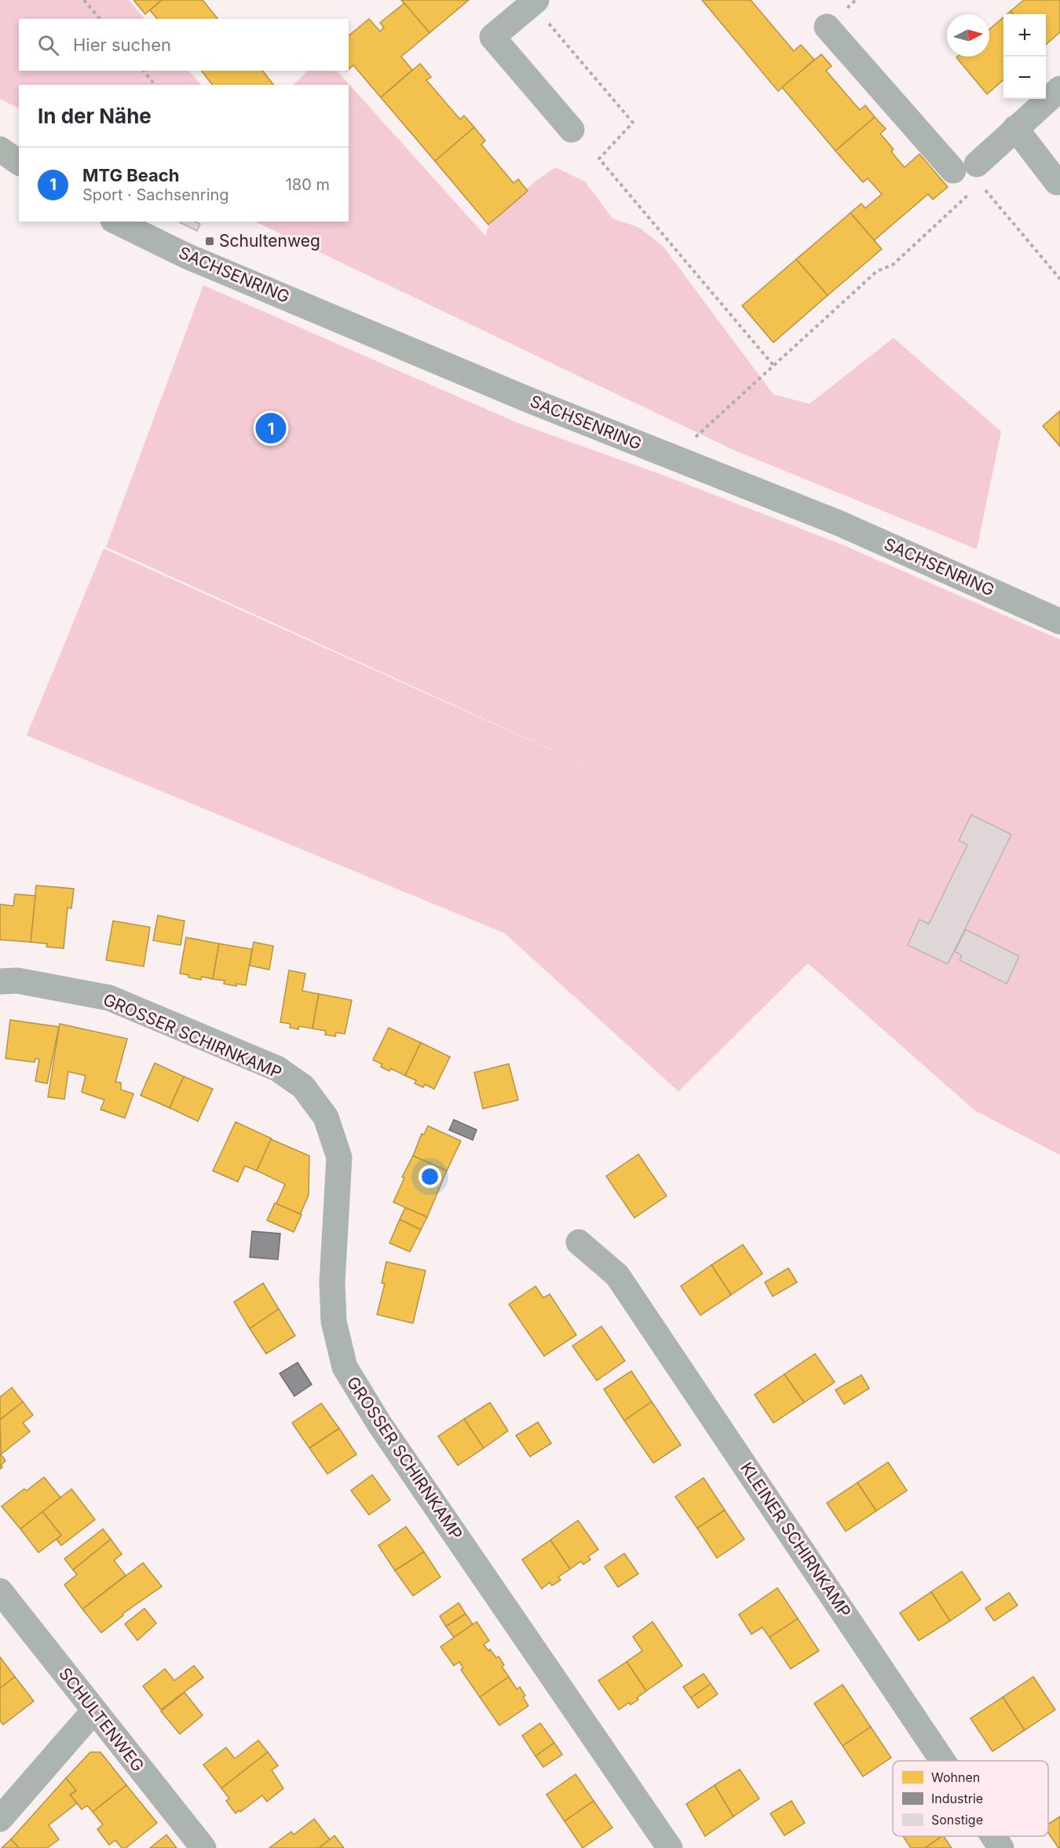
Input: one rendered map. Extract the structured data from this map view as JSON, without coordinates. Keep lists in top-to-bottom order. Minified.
{"streets":{"street":["SACHSENRING","GROSSER SCHIRNKAMP","KLEINER SCHIRNKAMP","SCHULTENWEG"]},"places":{"transit":["Schultenweg"]},"legend":["Wohnen","Industrie","Sonstige"],"north":"right","page":{"map_buttons":["+","−"],"search":"Hier suchen","heading":"In der Nähe","list":[{"mark":"1","name":"MTG Beach","note":"Sport · Sachsenring","value":"180 m"}],"pins":"1"}}
